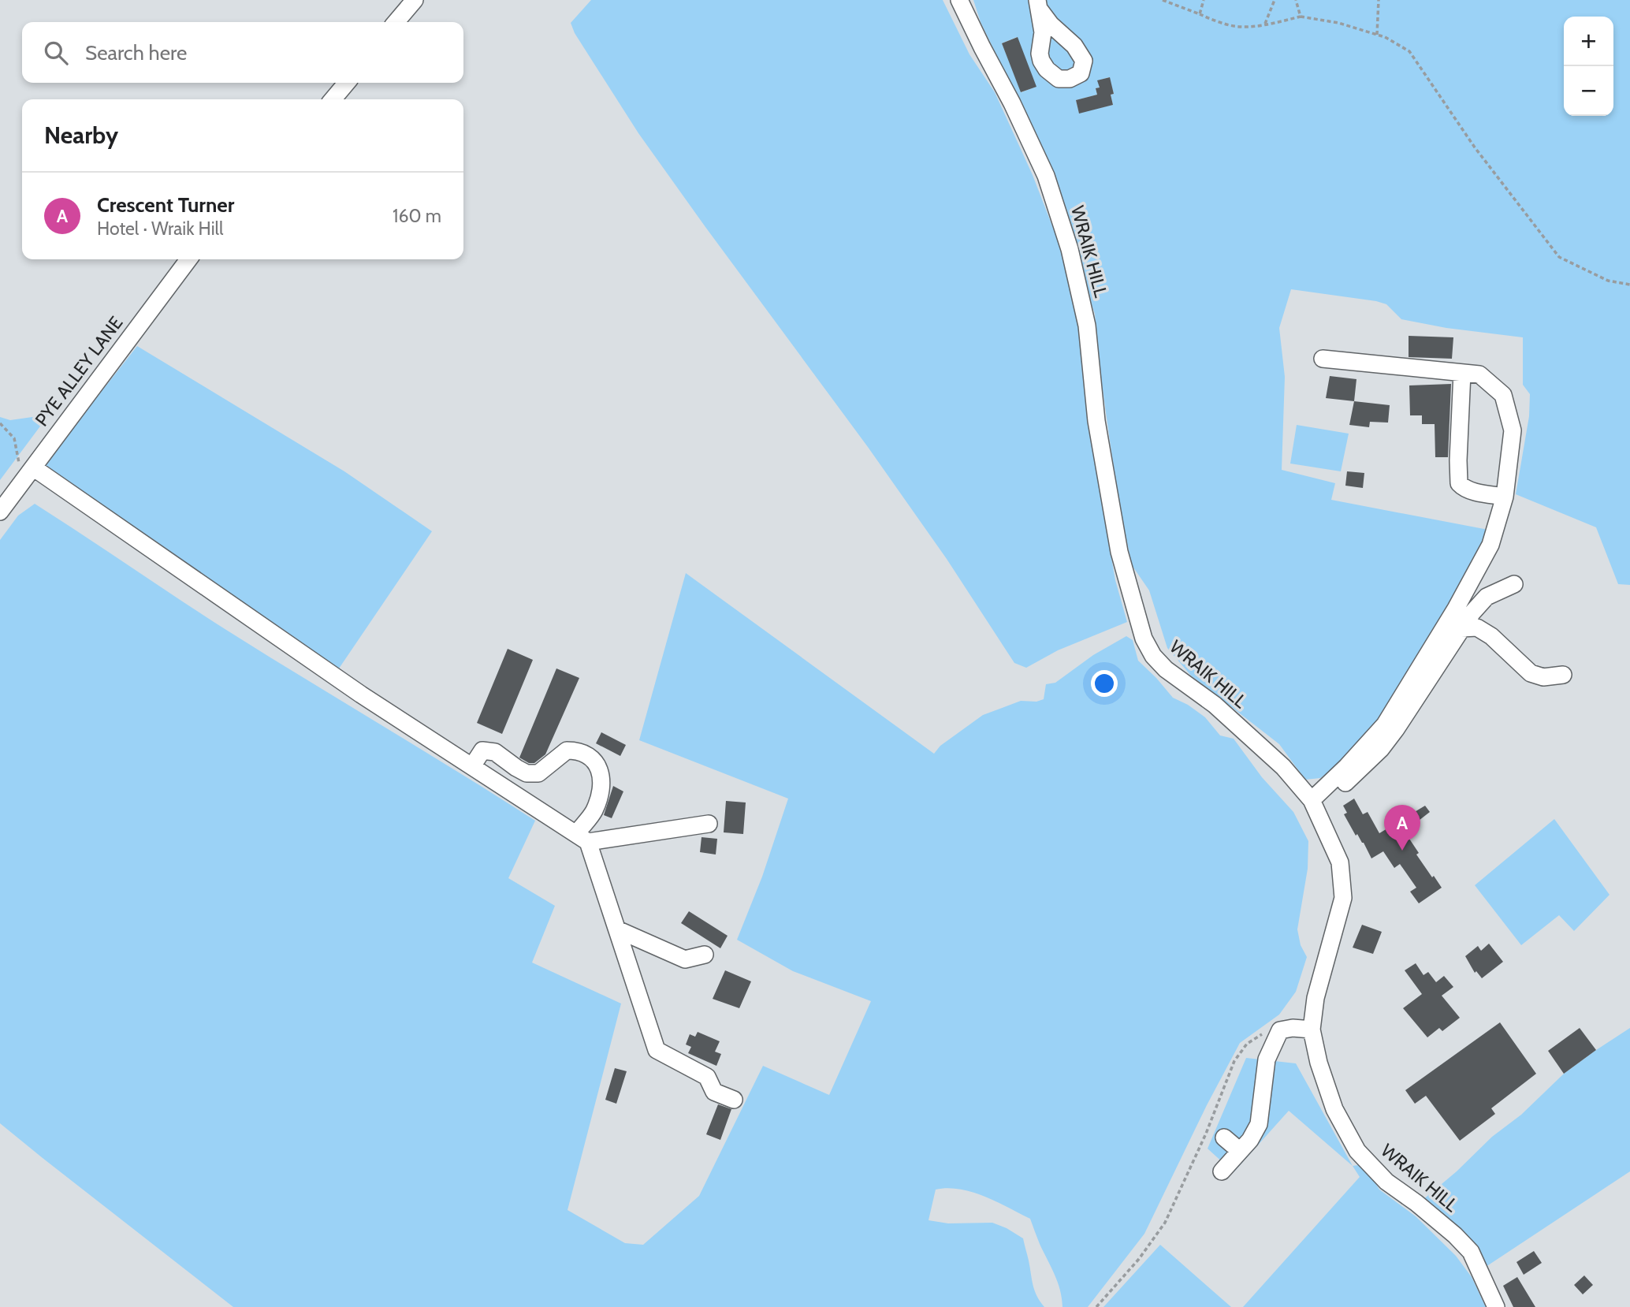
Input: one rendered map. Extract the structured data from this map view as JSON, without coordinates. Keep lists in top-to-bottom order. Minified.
{"streets":{"street":["WRAIK HILL","PYE ALLEY LANE"]},"page":{"map_buttons":["+","−"],"search":"Search here","heading":"Nearby","list":[{"mark":"A","name":"Crescent Turner","note":"Hotel · Wraik Hill","value":"160 m"}],"pins":"A"}}
